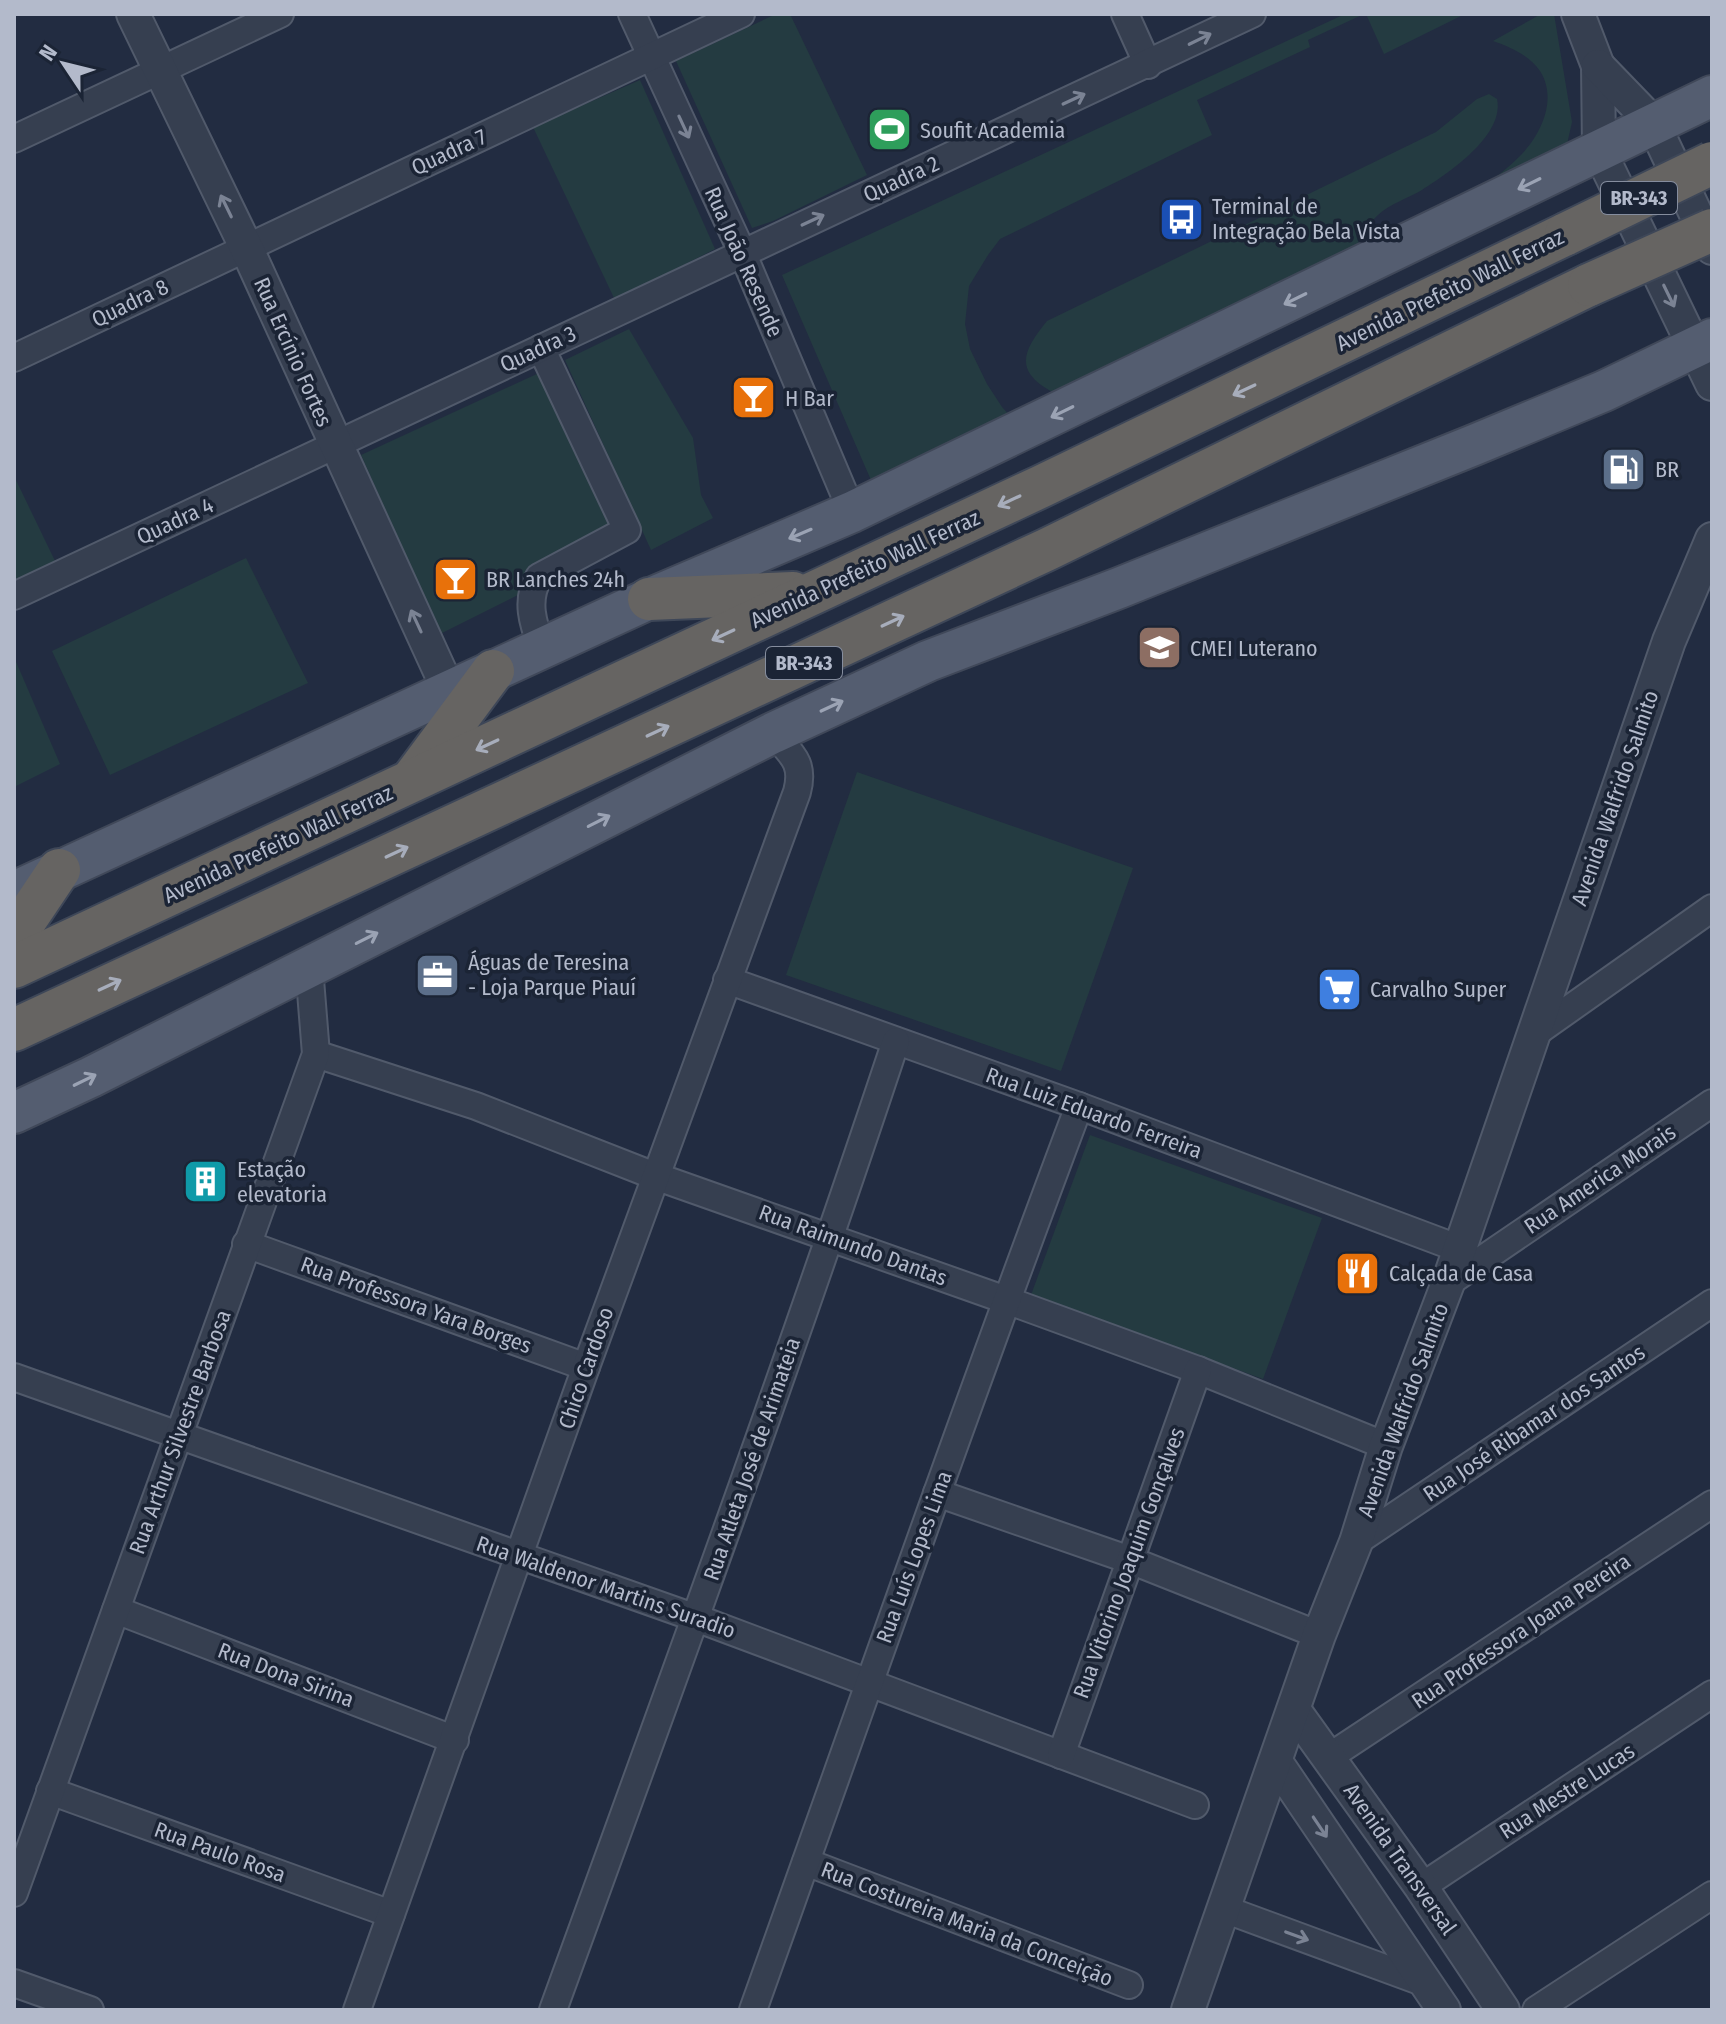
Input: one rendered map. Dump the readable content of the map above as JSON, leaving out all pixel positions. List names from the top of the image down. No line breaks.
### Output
{"streets":{"highway":["BR-343","Avenida Prefeito Wall Ferraz"],"street":["Quadra 7","Quadra 2","Rua João Resende","Quadra 8","Quadra 3","Rua Ercínio Fortes","Quadra 4","Avenida Walfrido Salmito","Rua Luiz Eduardo Ferreira","Rua America Morais","Rua Raimundo Dantas","Rua Professora Yara Borges","Chico Cardoso","Rua José Ribamar dos Santos","Rua Arthur Silvestre Barbosa","Rua Atleta José de Arimateia","Rua Luís Lopes Lima","Rua Vitorino Joaquim Gonçalves","Rua Waldenor Martins Suradio","Rua Professora Joana Pereira","Rua Dona Sirina","Rua Mestre Lucas","Rua Paulo Rosa","Avenida Transversal","Rua Costureira Maria da Conceição"]},"crossings":[["Quadra 7","Rua João Resende"],["Quadra 7","Quadra 8"],["Quadra 7","Rua Ercínio Fortes"],["Quadra 2","Rua João Resende"],["Quadra 2","Quadra 3"],["Rua João Resende","Quadra 3"],["Quadra 8","Rua Ercínio Fortes"],["Quadra 3","Rua Ercínio Fortes"],["Quadra 3","Quadra 4"],["Rua Ercínio Fortes","Quadra 4"],["Avenida Walfrido Salmito","Rua Luiz Eduardo Ferreira"],["Avenida Walfrido Salmito","Rua America Morais"],["Avenida Walfrido Salmito","Rua Raimundo Dantas"],["Avenida Walfrido Salmito","Rua José Ribamar dos Santos"],["Avenida Walfrido Salmito","Avenida Transversal"],["Rua Luiz Eduardo Ferreira","Chico Cardoso"],["Rua Luiz Eduardo Ferreira","Rua Atleta José de Arimateia"],["Rua Luiz Eduardo Ferreira","Rua Luís Lopes Lima"],["Rua Raimundo Dantas","Chico Cardoso"],["Rua Raimundo Dantas","Rua Arthur Silvestre Barbosa"],["Rua Raimundo Dantas","Rua Atleta José de Arimateia"],["Rua Raimundo Dantas","Rua Luís Lopes Lima"],["Rua Raimundo Dantas","Rua Vitorino Joaquim Gonçalves"],["Rua Professora Yara Borges","Chico Cardoso"],["Rua Professora Yara Borges","Rua Arthur Silvestre Barbosa"],["Chico Cardoso","Rua Waldenor Martins Suradio"],["Chico Cardoso","Rua Dona Sirina"],["Chico Cardoso","Rua Paulo Rosa"],["Rua Arthur Silvestre Barbosa","Rua Waldenor Martins Suradio"],["Rua Arthur Silvestre Barbosa","Rua Dona Sirina"],["Rua Arthur Silvestre Barbosa","Rua Paulo Rosa"],["Rua Atleta José de Arimateia","Rua Waldenor Martins Suradio"],["Rua Luís Lopes Lima","Rua Waldenor Martins Suradio"],["Rua Luís Lopes Lima","Rua Costureira Maria da Conceição"],["Rua Vitorino Joaquim Gonçalves","Rua Waldenor Martins Suradio"],["Rua Professora Joana Pereira","Avenida Transversal"],["Rua Mestre Lucas","Avenida Transversal"]],"one_way":["Quadra 2","Rua João Resende","Rua Ercínio Fortes"],"places":{"sports":["Soufit Academia"],"bus stop":["Terminal de Integração Bela Vista"],"bar":["H Bar","BR Lanches 24h"],"fuel station":["BR"],"school or university":["CMEI Luterano"],"office":["Águas de Teresina - Loja Parque Piauí"],"supermarket":["Carvalho Super"],"building":["Estação elevatoria"],"restaurant":["Calçada de Casa"]},"north":"top left"}
